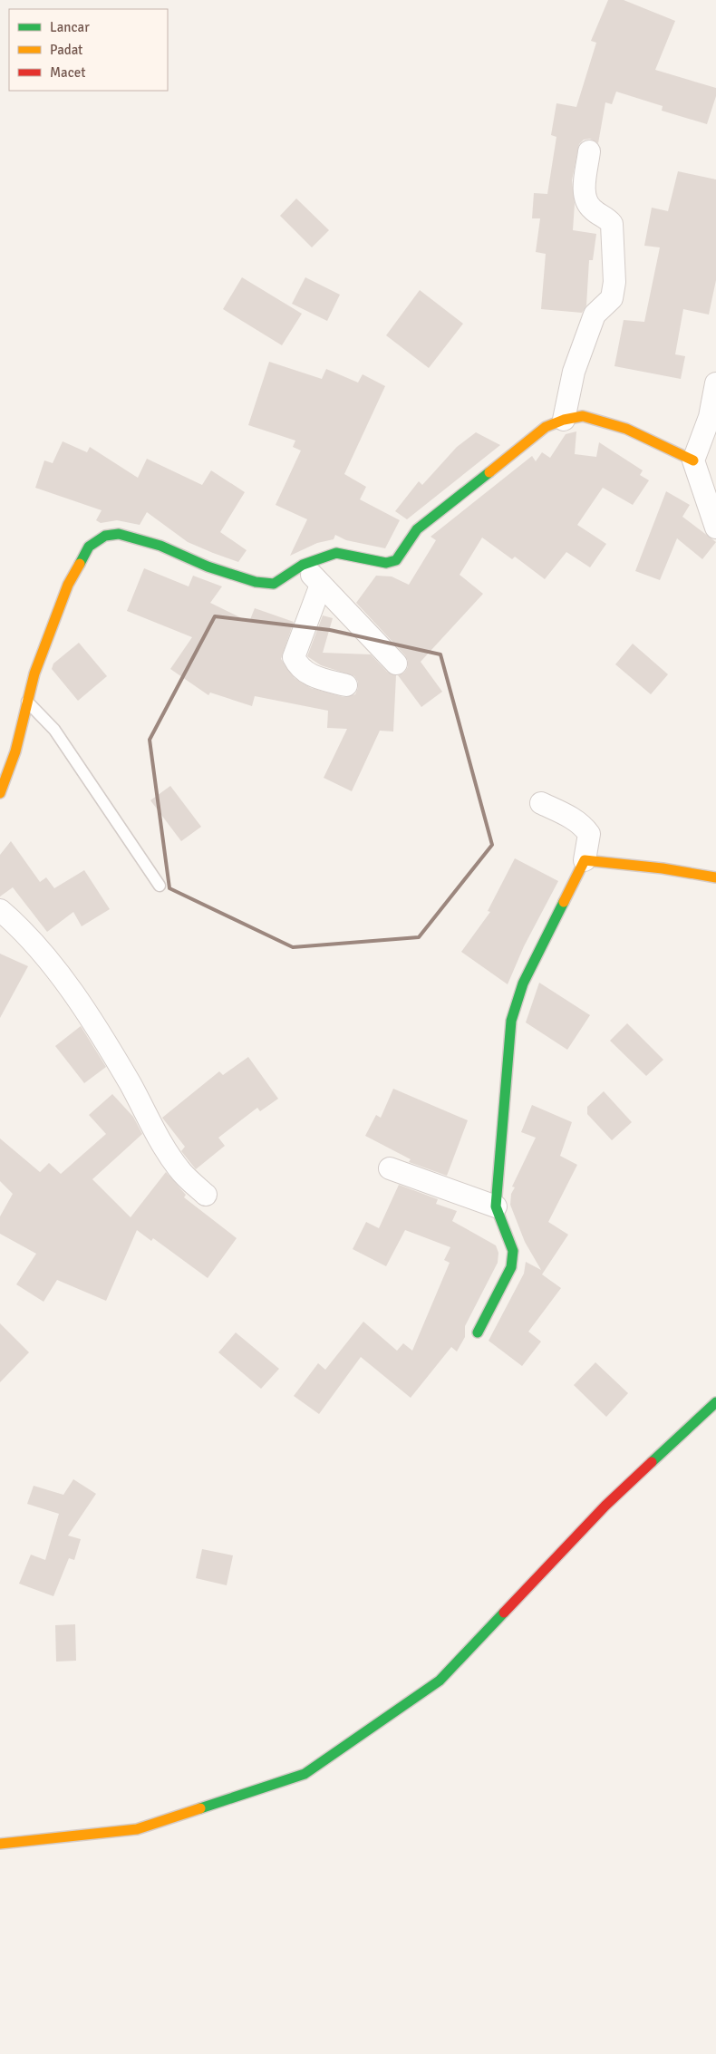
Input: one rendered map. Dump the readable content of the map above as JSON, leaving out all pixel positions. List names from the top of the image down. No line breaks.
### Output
{"legend":["Lancar","Padat","Macet"]}
